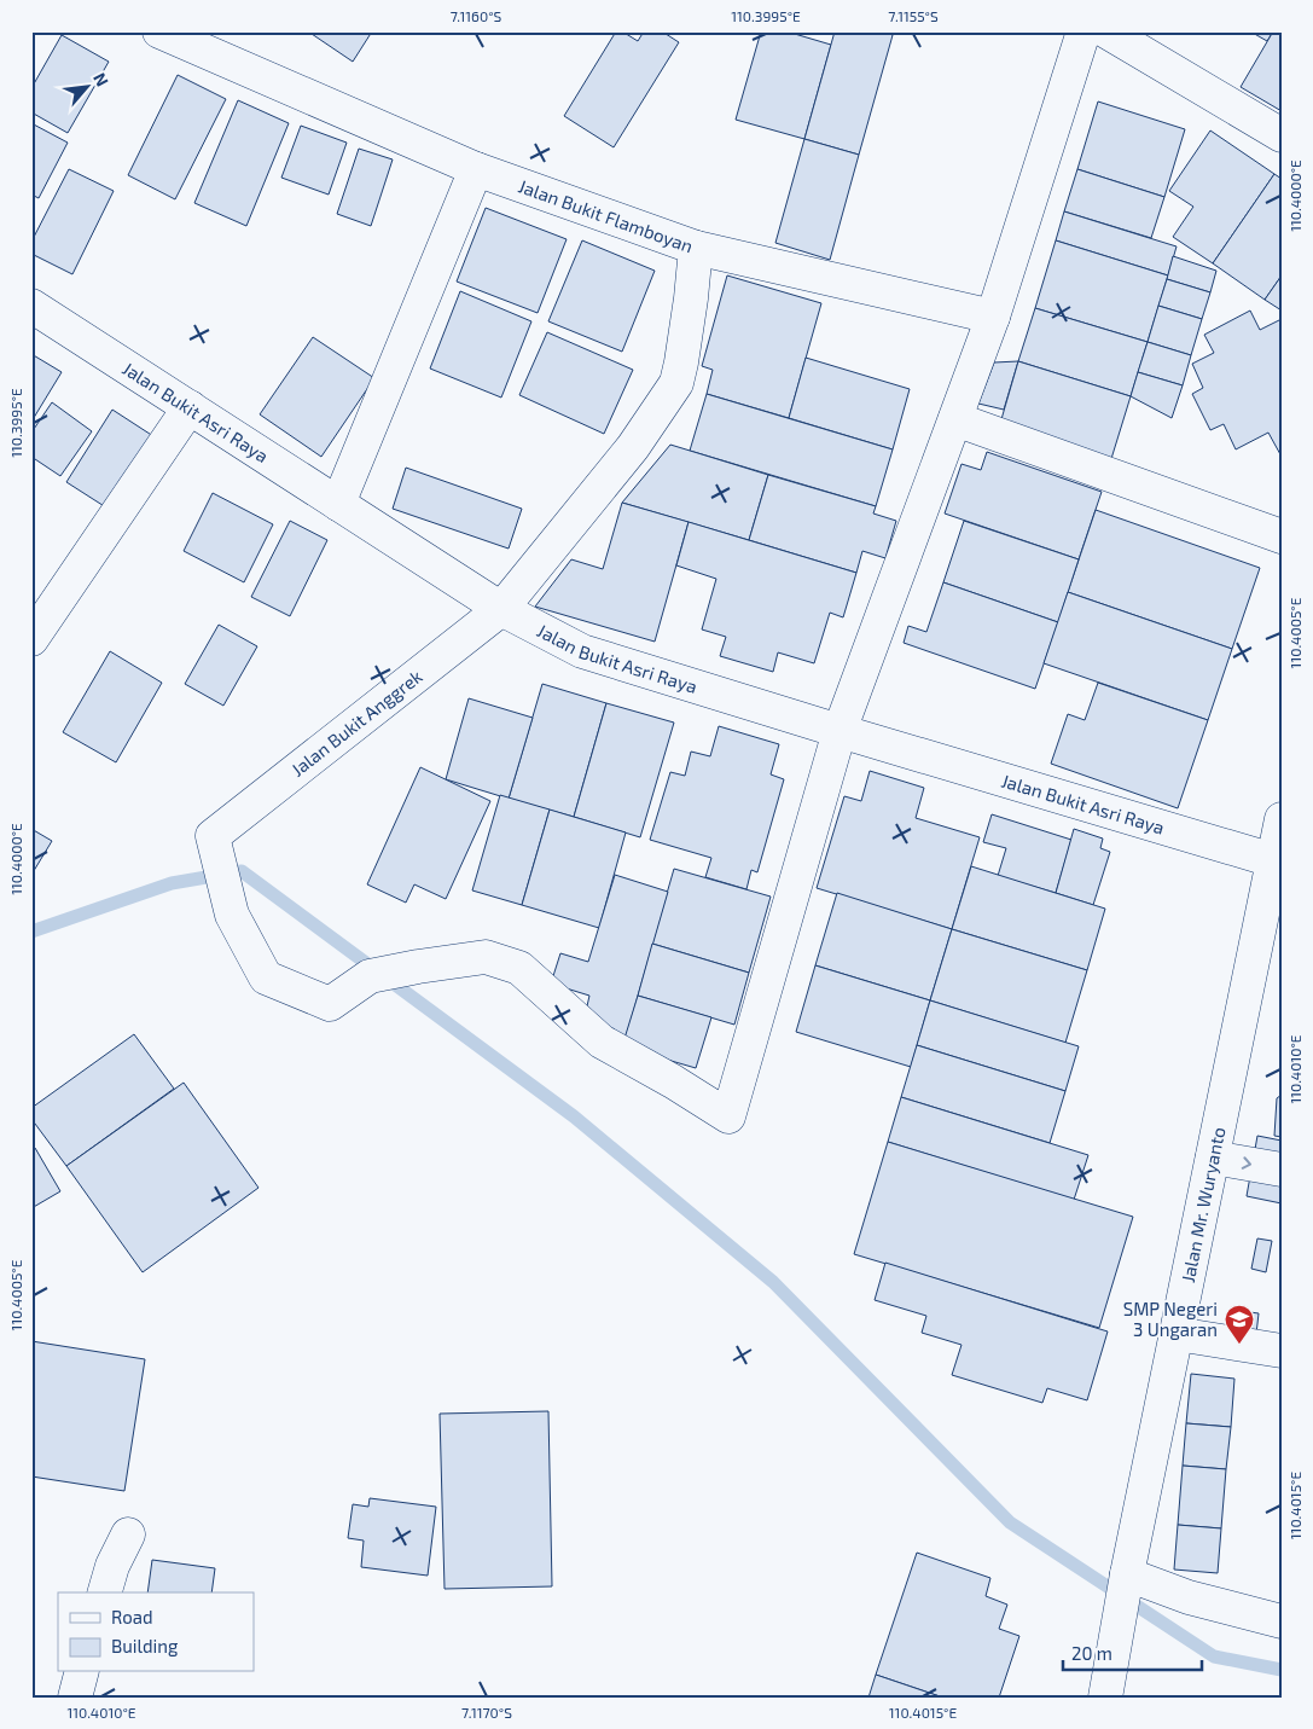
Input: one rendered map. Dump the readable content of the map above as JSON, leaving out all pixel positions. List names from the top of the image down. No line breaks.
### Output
{"streets":{"street":["Jalan Bukit Flamboyan","Jalan Bukit Asri Raya","Jalan Bukit Anggrek","Jalan Mr. Wuryanto"]},"crossings":[["Jalan Bukit Flamboyan","Jalan Bukit Asri Raya"],["Jalan Bukit Flamboyan","Jalan Bukit Anggrek"],["Jalan Bukit Asri Raya","Jalan Bukit Anggrek"],["Jalan Bukit Asri Raya","Jalan Mr. Wuryanto"]],"places":{"school or university":["SMP Negeri 3 Ungaran"]},"legend":["Road","Building"],"scale_bar":"20 m","north":"top right","coordinates":["7.1160°S","110.3995°E","7.1155°S","110.4000°E","110.4005°E","110.4010°E","110.4015°E","7.1170°S"]}
